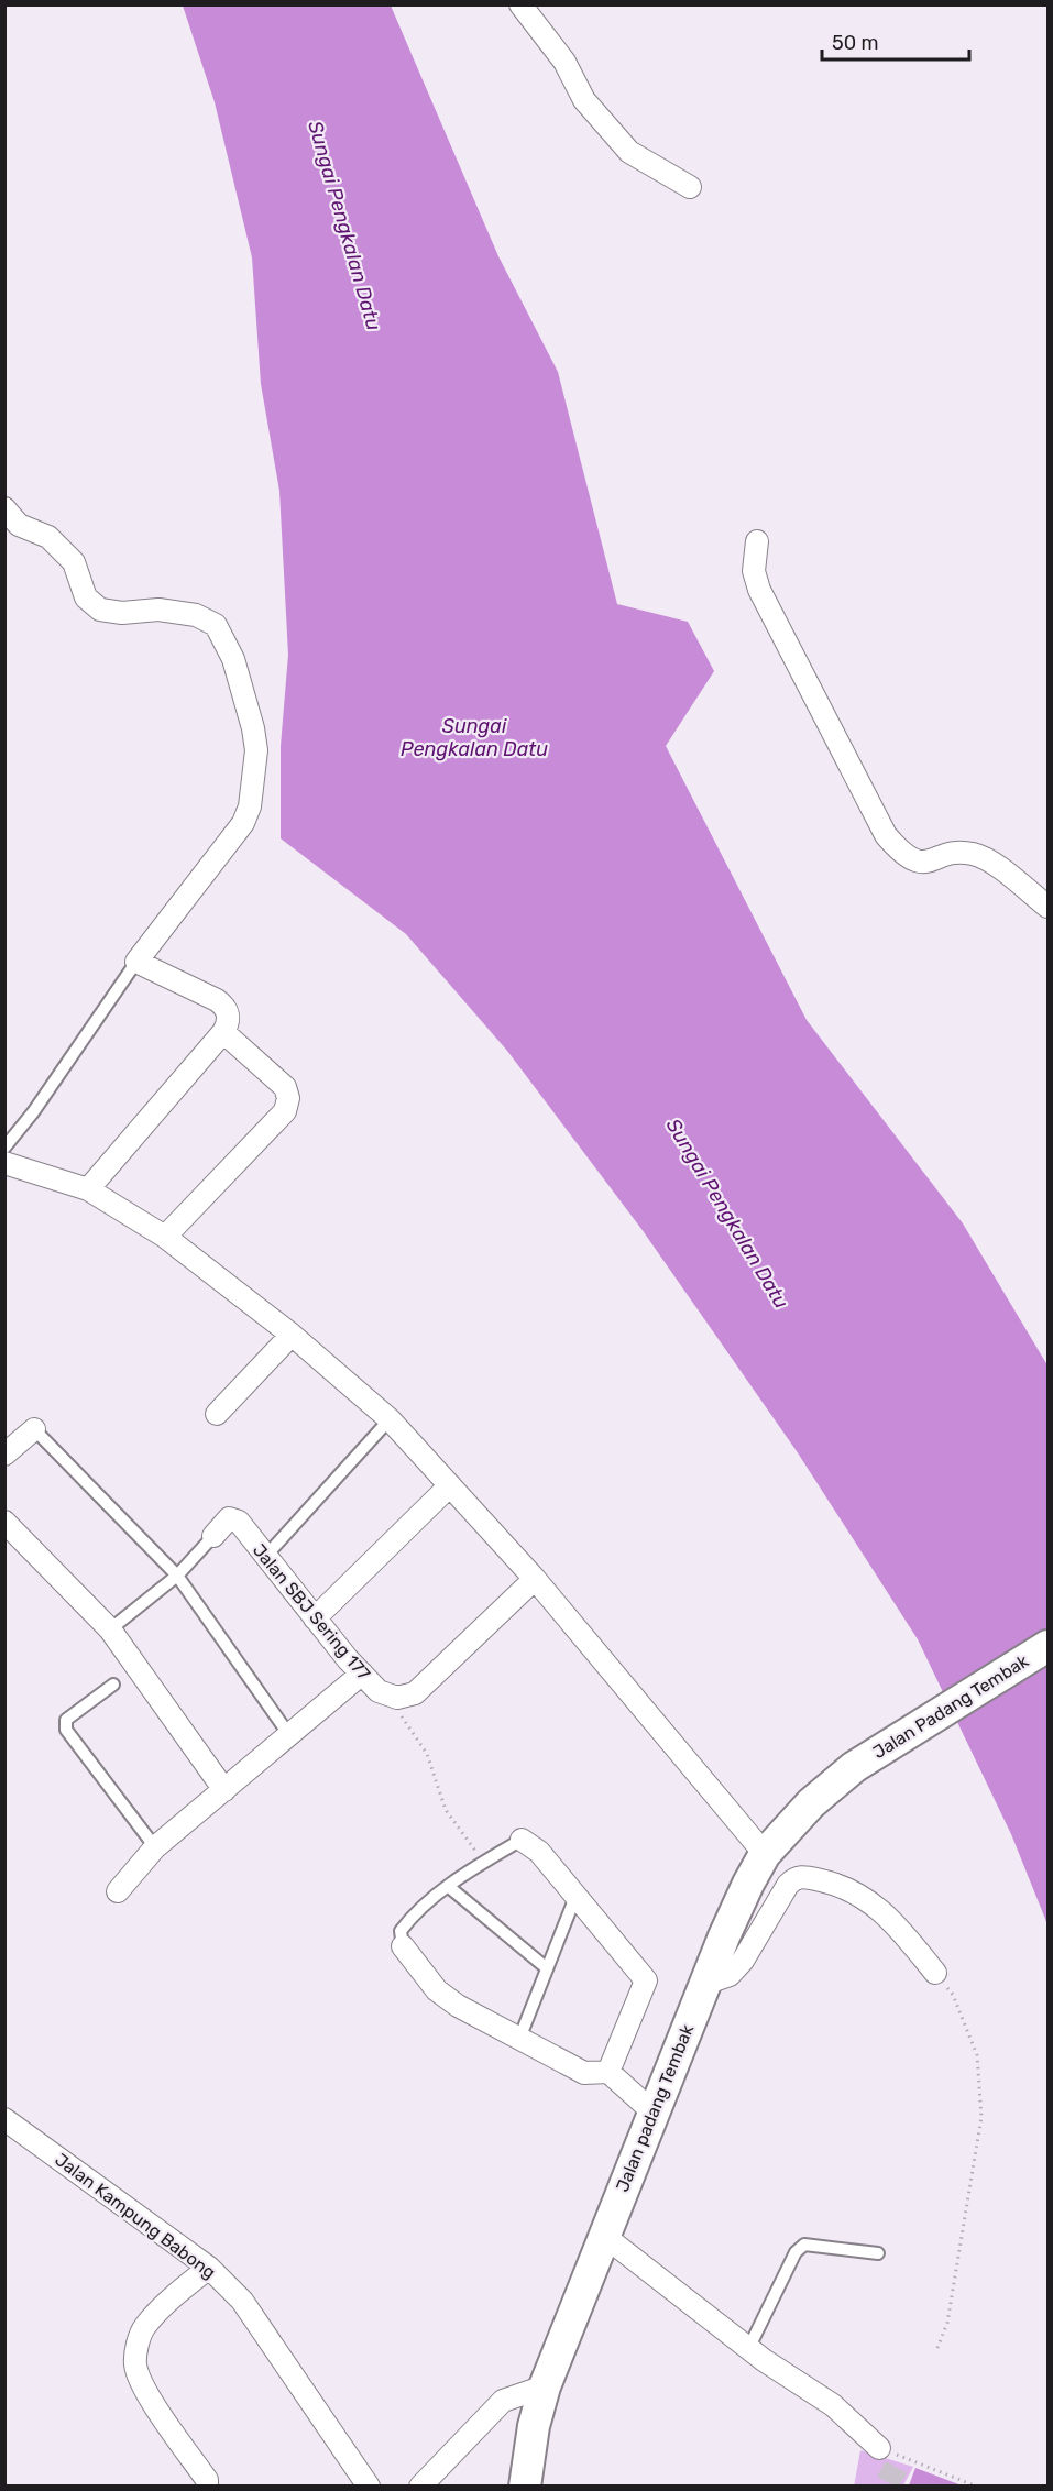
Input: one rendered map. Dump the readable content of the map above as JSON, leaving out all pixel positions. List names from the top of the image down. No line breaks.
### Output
{"streets":{"main road":["Jalan Padang Tembak","Jalan padang Tembak"],"street":["Jalan SBJ Sering 177","Jalan Kampung Babong"]},"crossings":[["Jalan Padang Tembak","Jalan padang Tembak"]],"water":["Sungai Pengkalan Datu"],"scale_bar":"50 m"}
